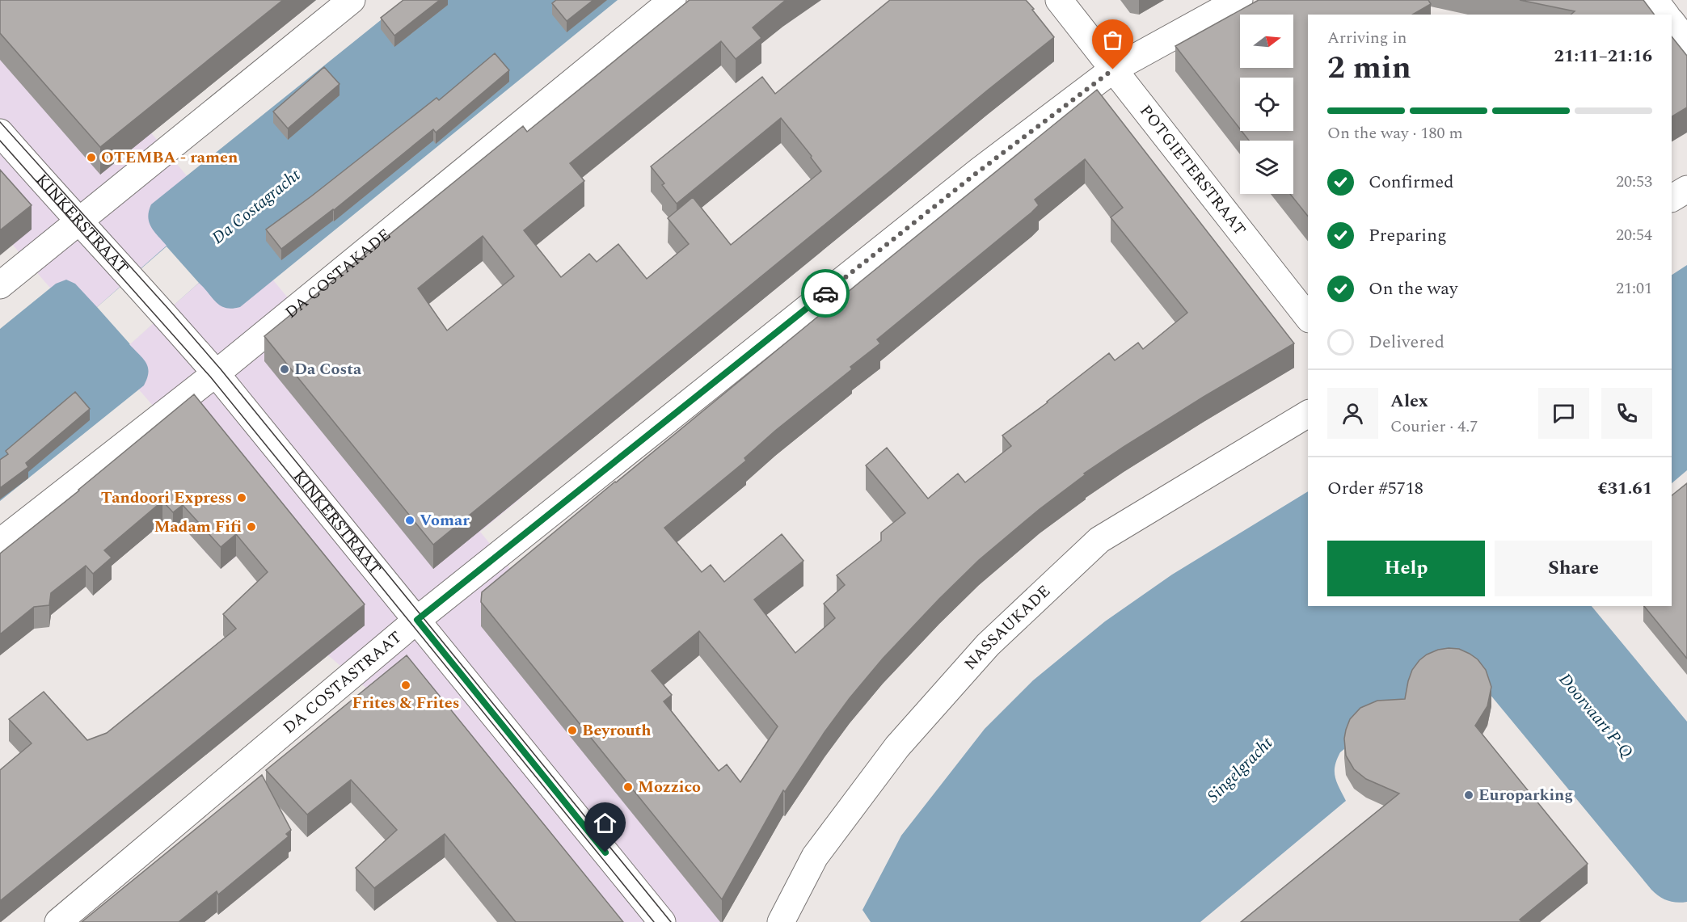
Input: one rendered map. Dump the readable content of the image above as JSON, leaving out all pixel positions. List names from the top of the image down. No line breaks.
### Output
{"streets":{"street":["POTGIETERSTRAAT","KINKERSTRAAT","DA COSTAKADE","NASSAUKADE","DA COSTASTRAAT"]},"crossings":[["POTGIETERSTRAAT","DA COSTASTRAAT"],["KINKERSTRAAT","DA COSTAKADE"],["KINKERSTRAAT","DA COSTASTRAAT"]],"water":["Da Costagracht","Doorvaart P-Q","Singelgracht"],"places":["OTEMBA - ramen","Da Costa","Tandoori Express","Vomar","Madam Fifi","Frites & Frites","Beyrouth","Mozzico","Europarking"],"north":"right","page":{"heading":["2 min","Arriving in","21:11–21:16"],"panel":["Alex","Courier · 4.7","Order #5718","€31.61"],"bar":"On the way · 180 m","list":[["Confirmed","20:53"],["Preparing","20:54"],["On the way","21:01"],"Delivered"],"buttons":["Help","Share"]}}
